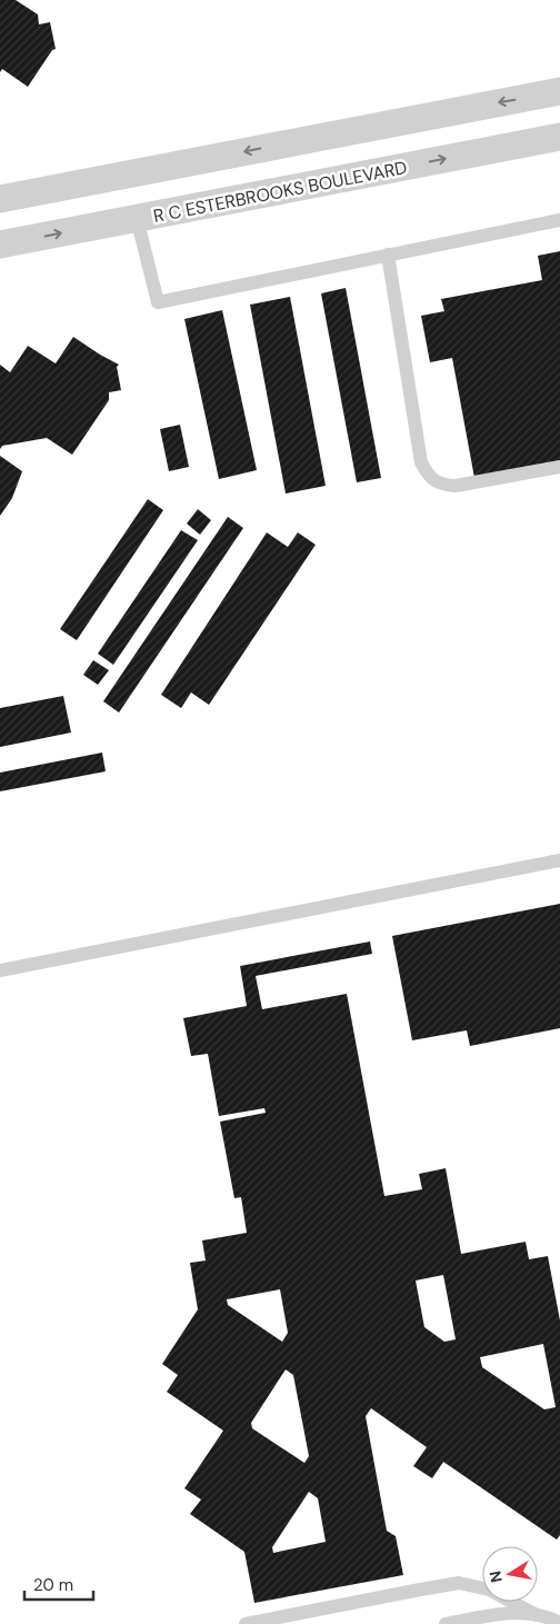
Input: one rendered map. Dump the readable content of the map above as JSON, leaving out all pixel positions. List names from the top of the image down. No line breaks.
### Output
{"streets":{"street":["R C ESTERBROOKS BOULEVARD"]},"scale_bar":"20 m","north":"left"}
